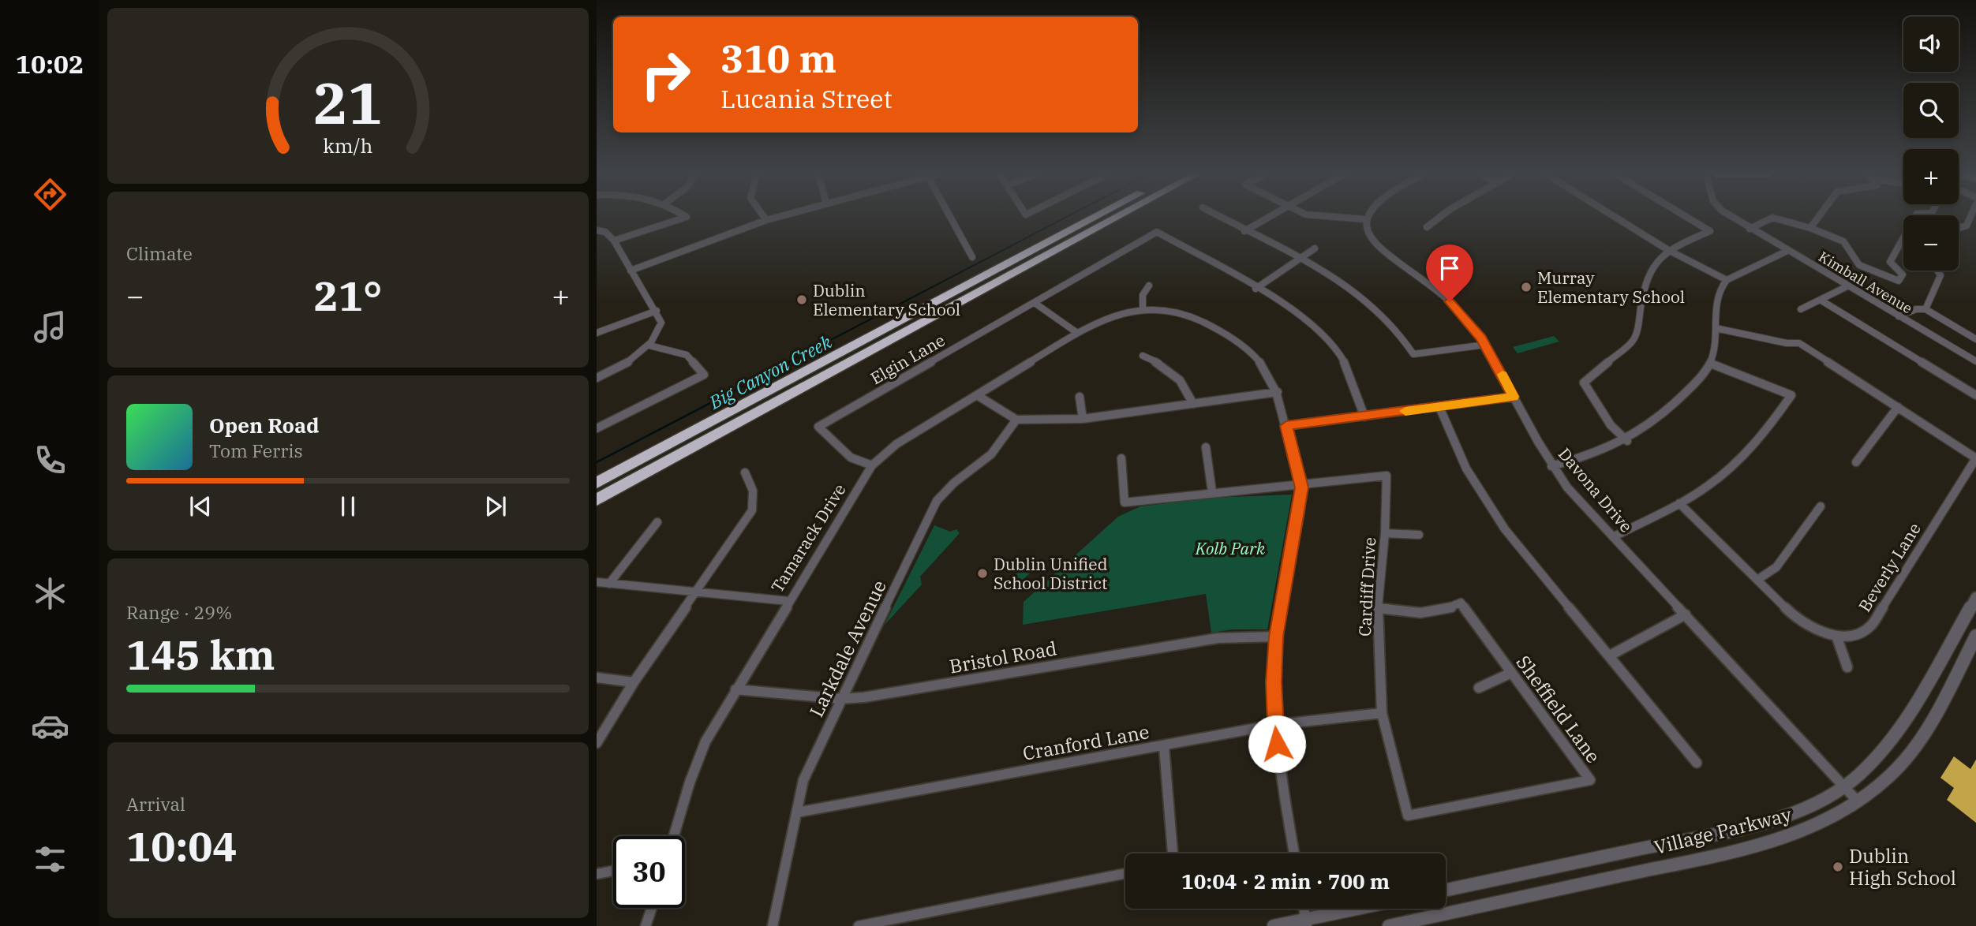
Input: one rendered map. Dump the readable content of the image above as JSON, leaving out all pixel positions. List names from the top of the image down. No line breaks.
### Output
{"streets":{"street":["Kimball Avenue","Elgin Lane","Davona Drive","Tamarack Drive","Beverly Lane","Cardiff Drive","Larkdale Avenue","Bristol Road","Sheffield Lane","Cranford Lane","Village Parkway"]},"crossings":[["Elgin Lane","Tamarack Drive"],["Davona Drive","Village Parkway"],["Tamarack Drive","Cardiff Drive"],["Tamarack Drive","Bristol Road"],["Cardiff Drive","Sheffield Lane"],["Cardiff Drive","Cranford Lane"],["Larkdale Avenue","Bristol Road"],["Larkdale Avenue","Cranford Lane"]],"water":["Big Canyon Creek"],"parks":["Kolb Park"],"places":["Murray Elementary School","Dublin Elementary School","Dublin Unified School District","Dublin High School"],"page":{"tabs":"10:02","map_buttons":["+","−"],"turn":["310 m","Lucania Street"],"tile":["Climate",["Range · 29%","145 km"],["Arrival","10:04"]],"heat":["−","21°","+"],"song":["Open Road","Tom Ferris"],"limit":"30","trip":"10:04 · 2 min · 700 m","gauge":["21","km/h"]}}
